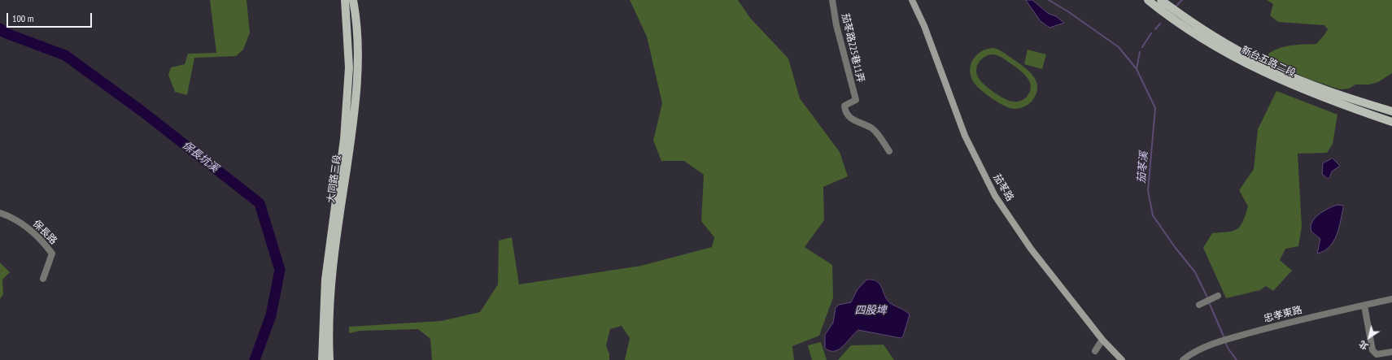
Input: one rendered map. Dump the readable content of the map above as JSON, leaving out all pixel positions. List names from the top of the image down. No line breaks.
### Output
{"streets":{"main road":["新台五路二段","大同路三段"],"street":["茄苳路225巷11弄","茄苳路","保長路","忠孝東路"]},"water":["保長坑溪","茄苳溪","四股埤"],"scale_bar":"100 m","north":"bottom left"}
